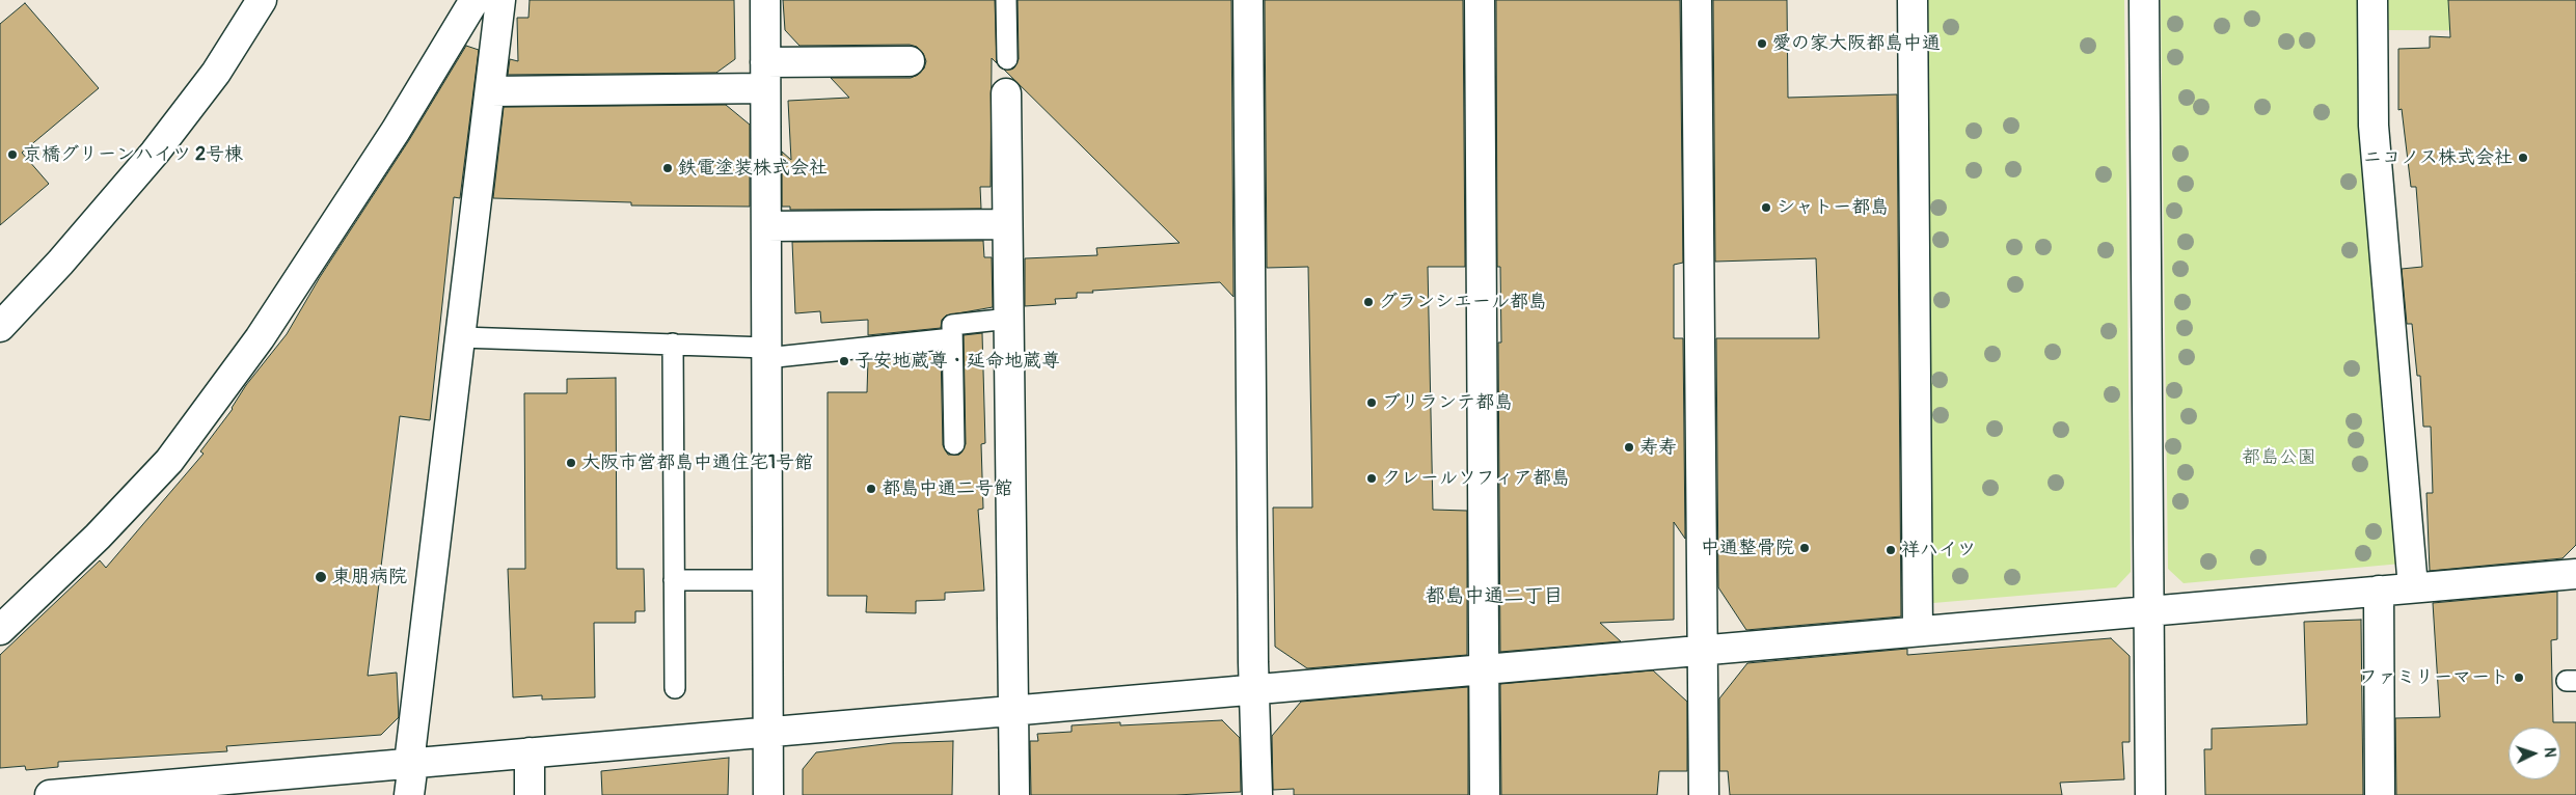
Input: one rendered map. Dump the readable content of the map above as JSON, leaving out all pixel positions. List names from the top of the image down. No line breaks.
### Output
{"districts":["都島中通二丁目"],"parks":["都島公園"],"places":["愛の家大阪都島中通","京橋グリーンハイツ 2号棟","ニコノス株式会社","鉄電塗装株式会社","シャトー都島","グランシエール都島","子安地蔵尊・延命地蔵尊","ブリランテ都島","寿寿","大阪市営都島中通住宅1号館","クレールソフィア都島","都島中通二号館","中通整骨院","祥ハイツ","東朋病院","ファミリーマート"],"north":"right"}
